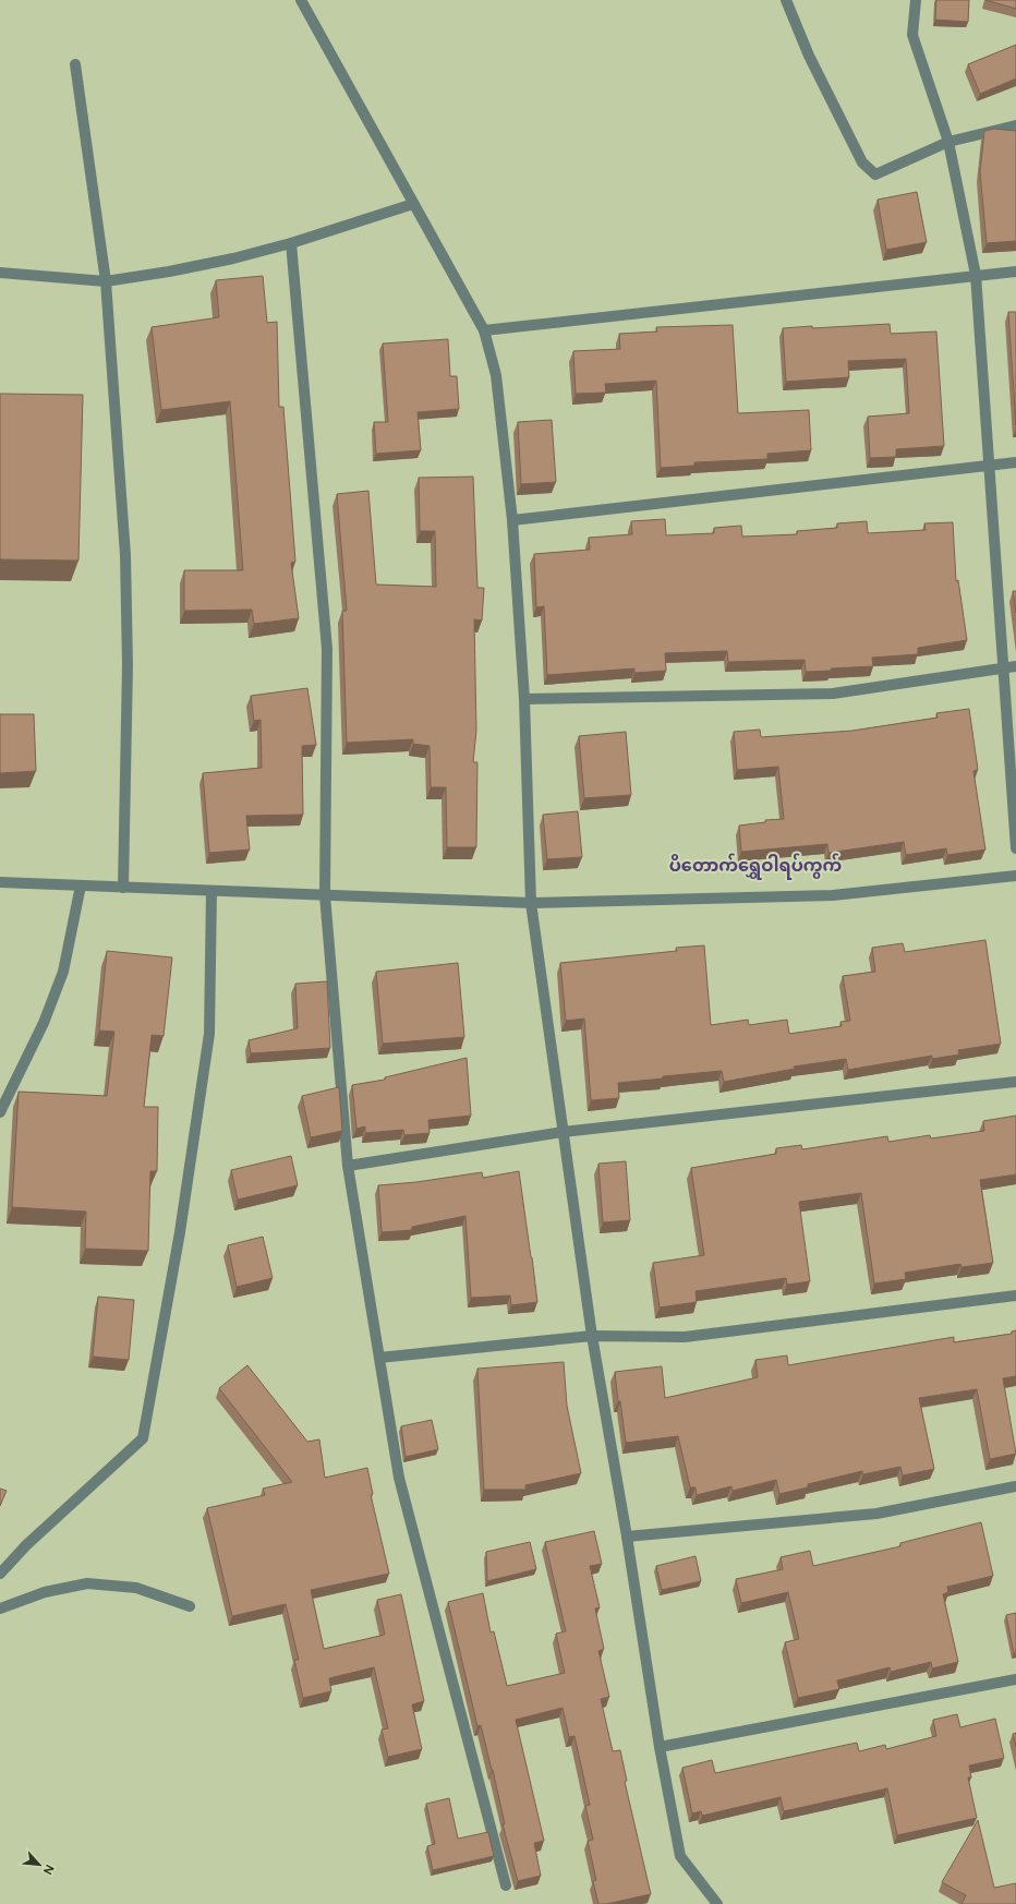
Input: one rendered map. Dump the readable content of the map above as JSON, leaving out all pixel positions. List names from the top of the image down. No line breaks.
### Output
{"districts":["ပိတောက်ရွှေဝါရပ်ကွက်"],"north":"bottom right"}
